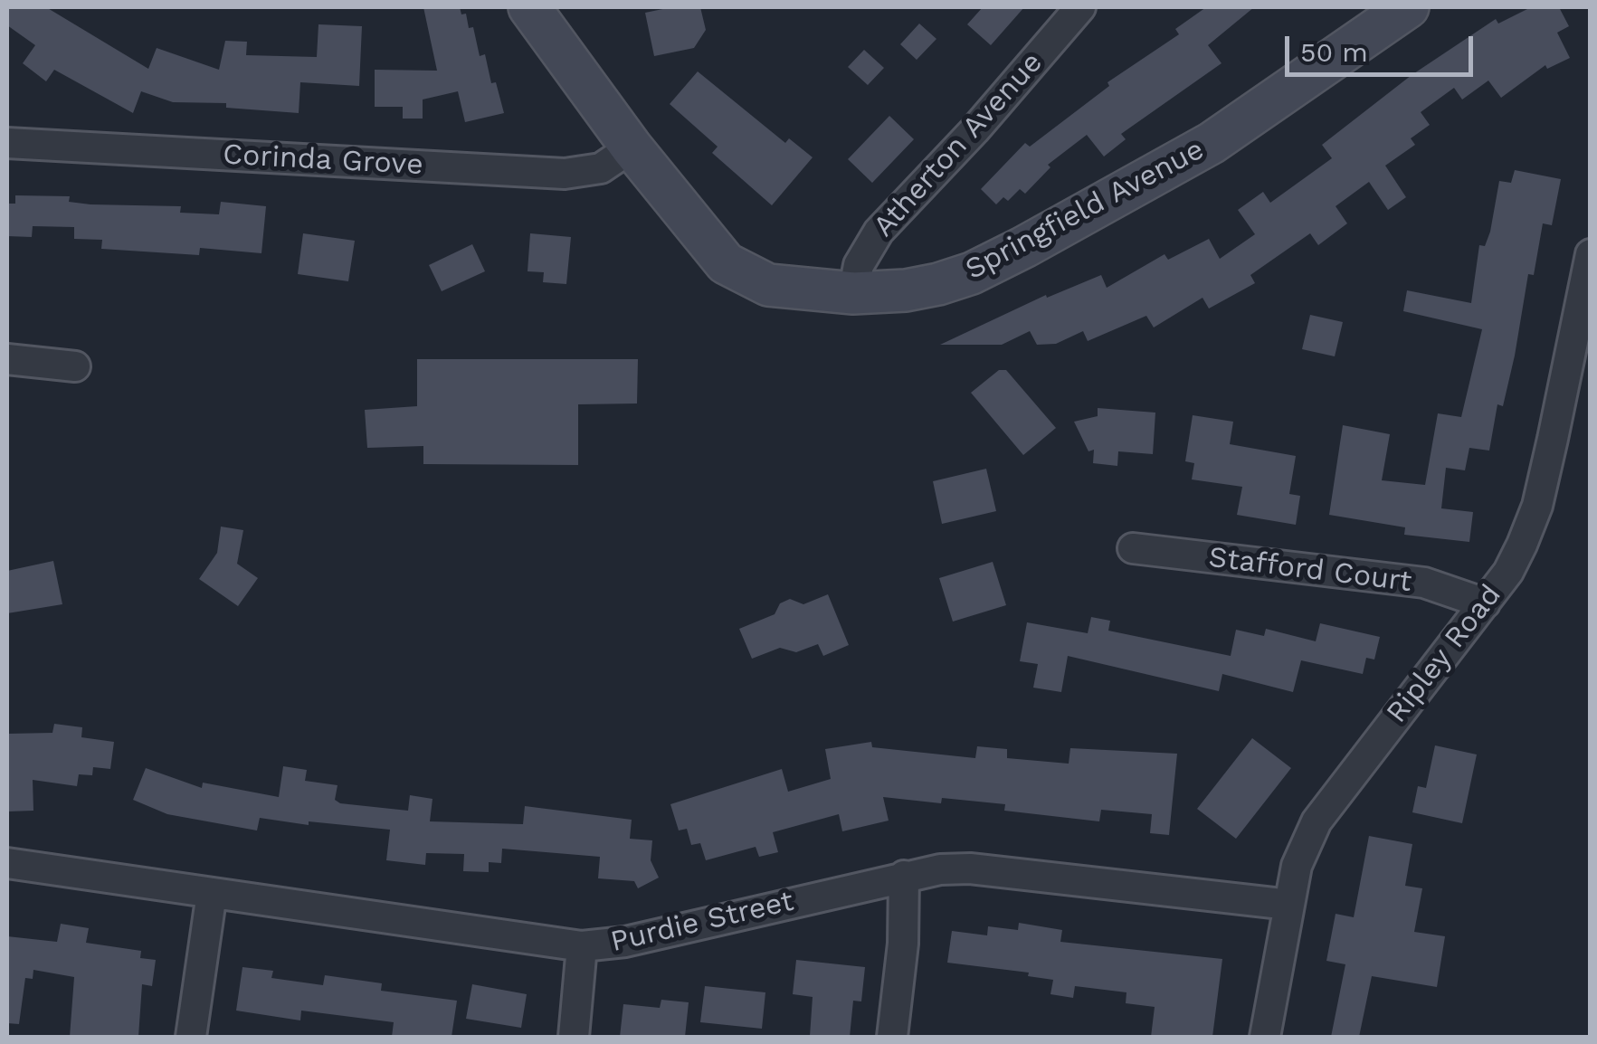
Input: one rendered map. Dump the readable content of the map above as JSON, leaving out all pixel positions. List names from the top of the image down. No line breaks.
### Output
{"streets":{"street":["Atherton Avenue","Corinda Grove","Springfield Avenue","Stafford Court","Ripley Road","Purdie Street"]},"crossings":[["Atherton Avenue","Springfield Avenue"],["Corinda Grove","Springfield Avenue"],["Stafford Court","Ripley Road"],["Ripley Road","Purdie Street"]],"scale_bar":"50 m"}
